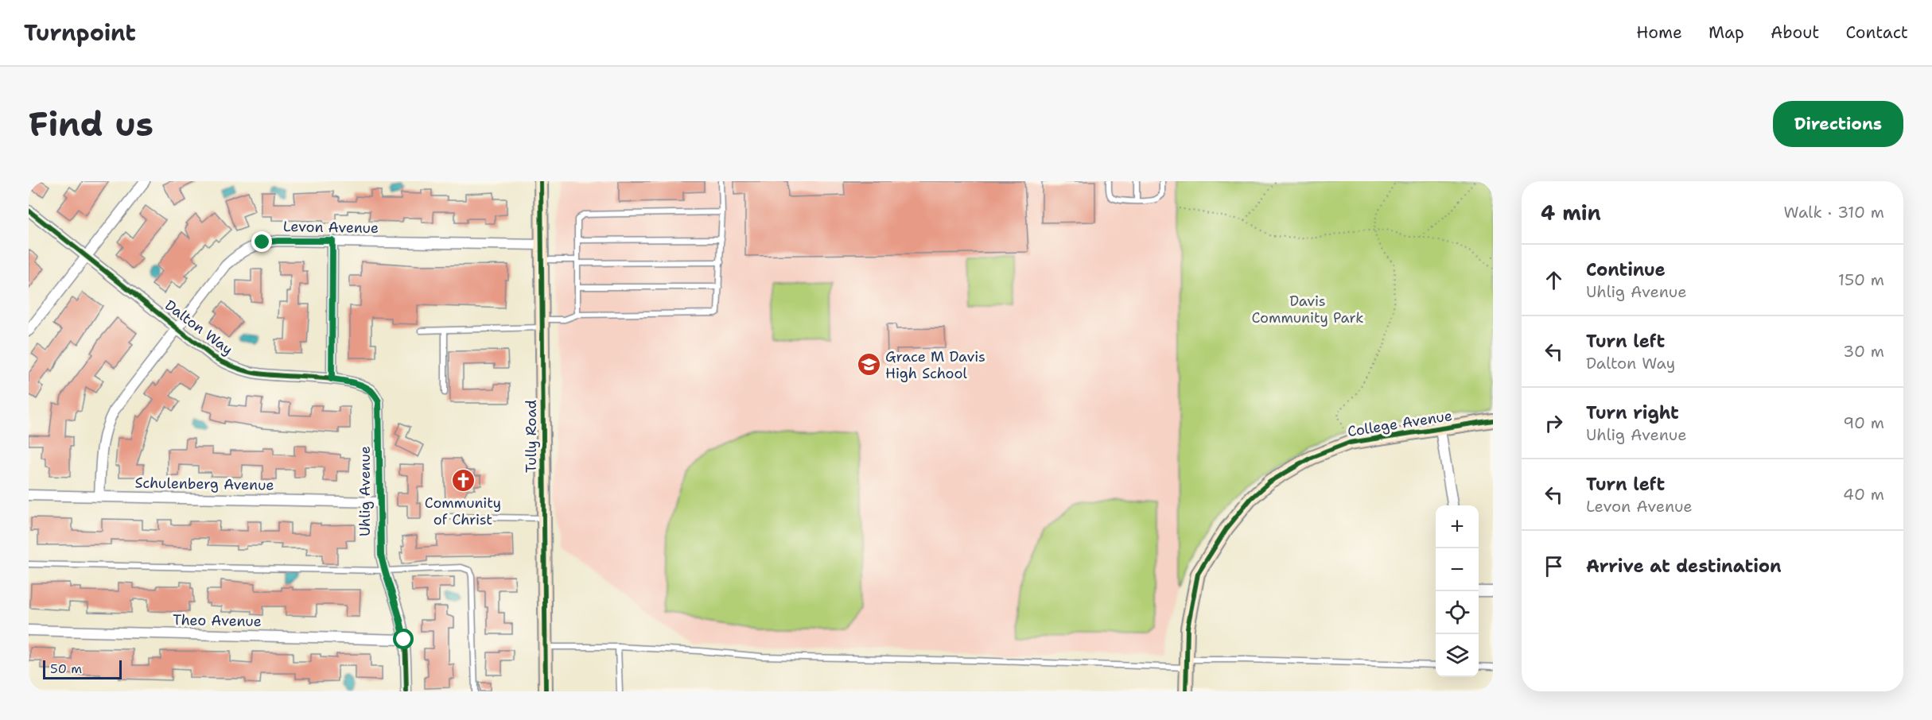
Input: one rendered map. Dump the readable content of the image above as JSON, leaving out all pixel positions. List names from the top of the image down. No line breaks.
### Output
{"streets":{"main road":["College Avenue","Tully Road"],"street":["Levon Avenue","Dalton Way","Schulenberg Avenue","Uhlig Avenue","Theo Avenue"]},"crossings":[["Levon Avenue","Dalton Way"],["Levon Avenue","Tully Road"],["Levon Avenue","Schulenberg Avenue"],["Dalton Way","Uhlig Avenue"],["Schulenberg Avenue","Uhlig Avenue"],["Uhlig Avenue","Theo Avenue"]],"parks":["Davis Community Park"],"places":{"school or university":["Grace M Davis High School"],"church":["Community of Christ"]},"scale_bar":"50 m","page":{"header":"Turnpoint","nav":["Home","Map","About","Contact"],"buttons":"Directions","title":"Find us","heading":["4 min","Walk · 310 m"],"list":[["Continue","Uhlig Avenue","150 m"],["Turn left","Dalton Way","30 m"],["Turn right","Uhlig Avenue","90 m"],["Turn left","Levon Avenue","40 m"],"Arrive at destination"],"map_buttons":["+","−"],"scale":"50 m"}}
